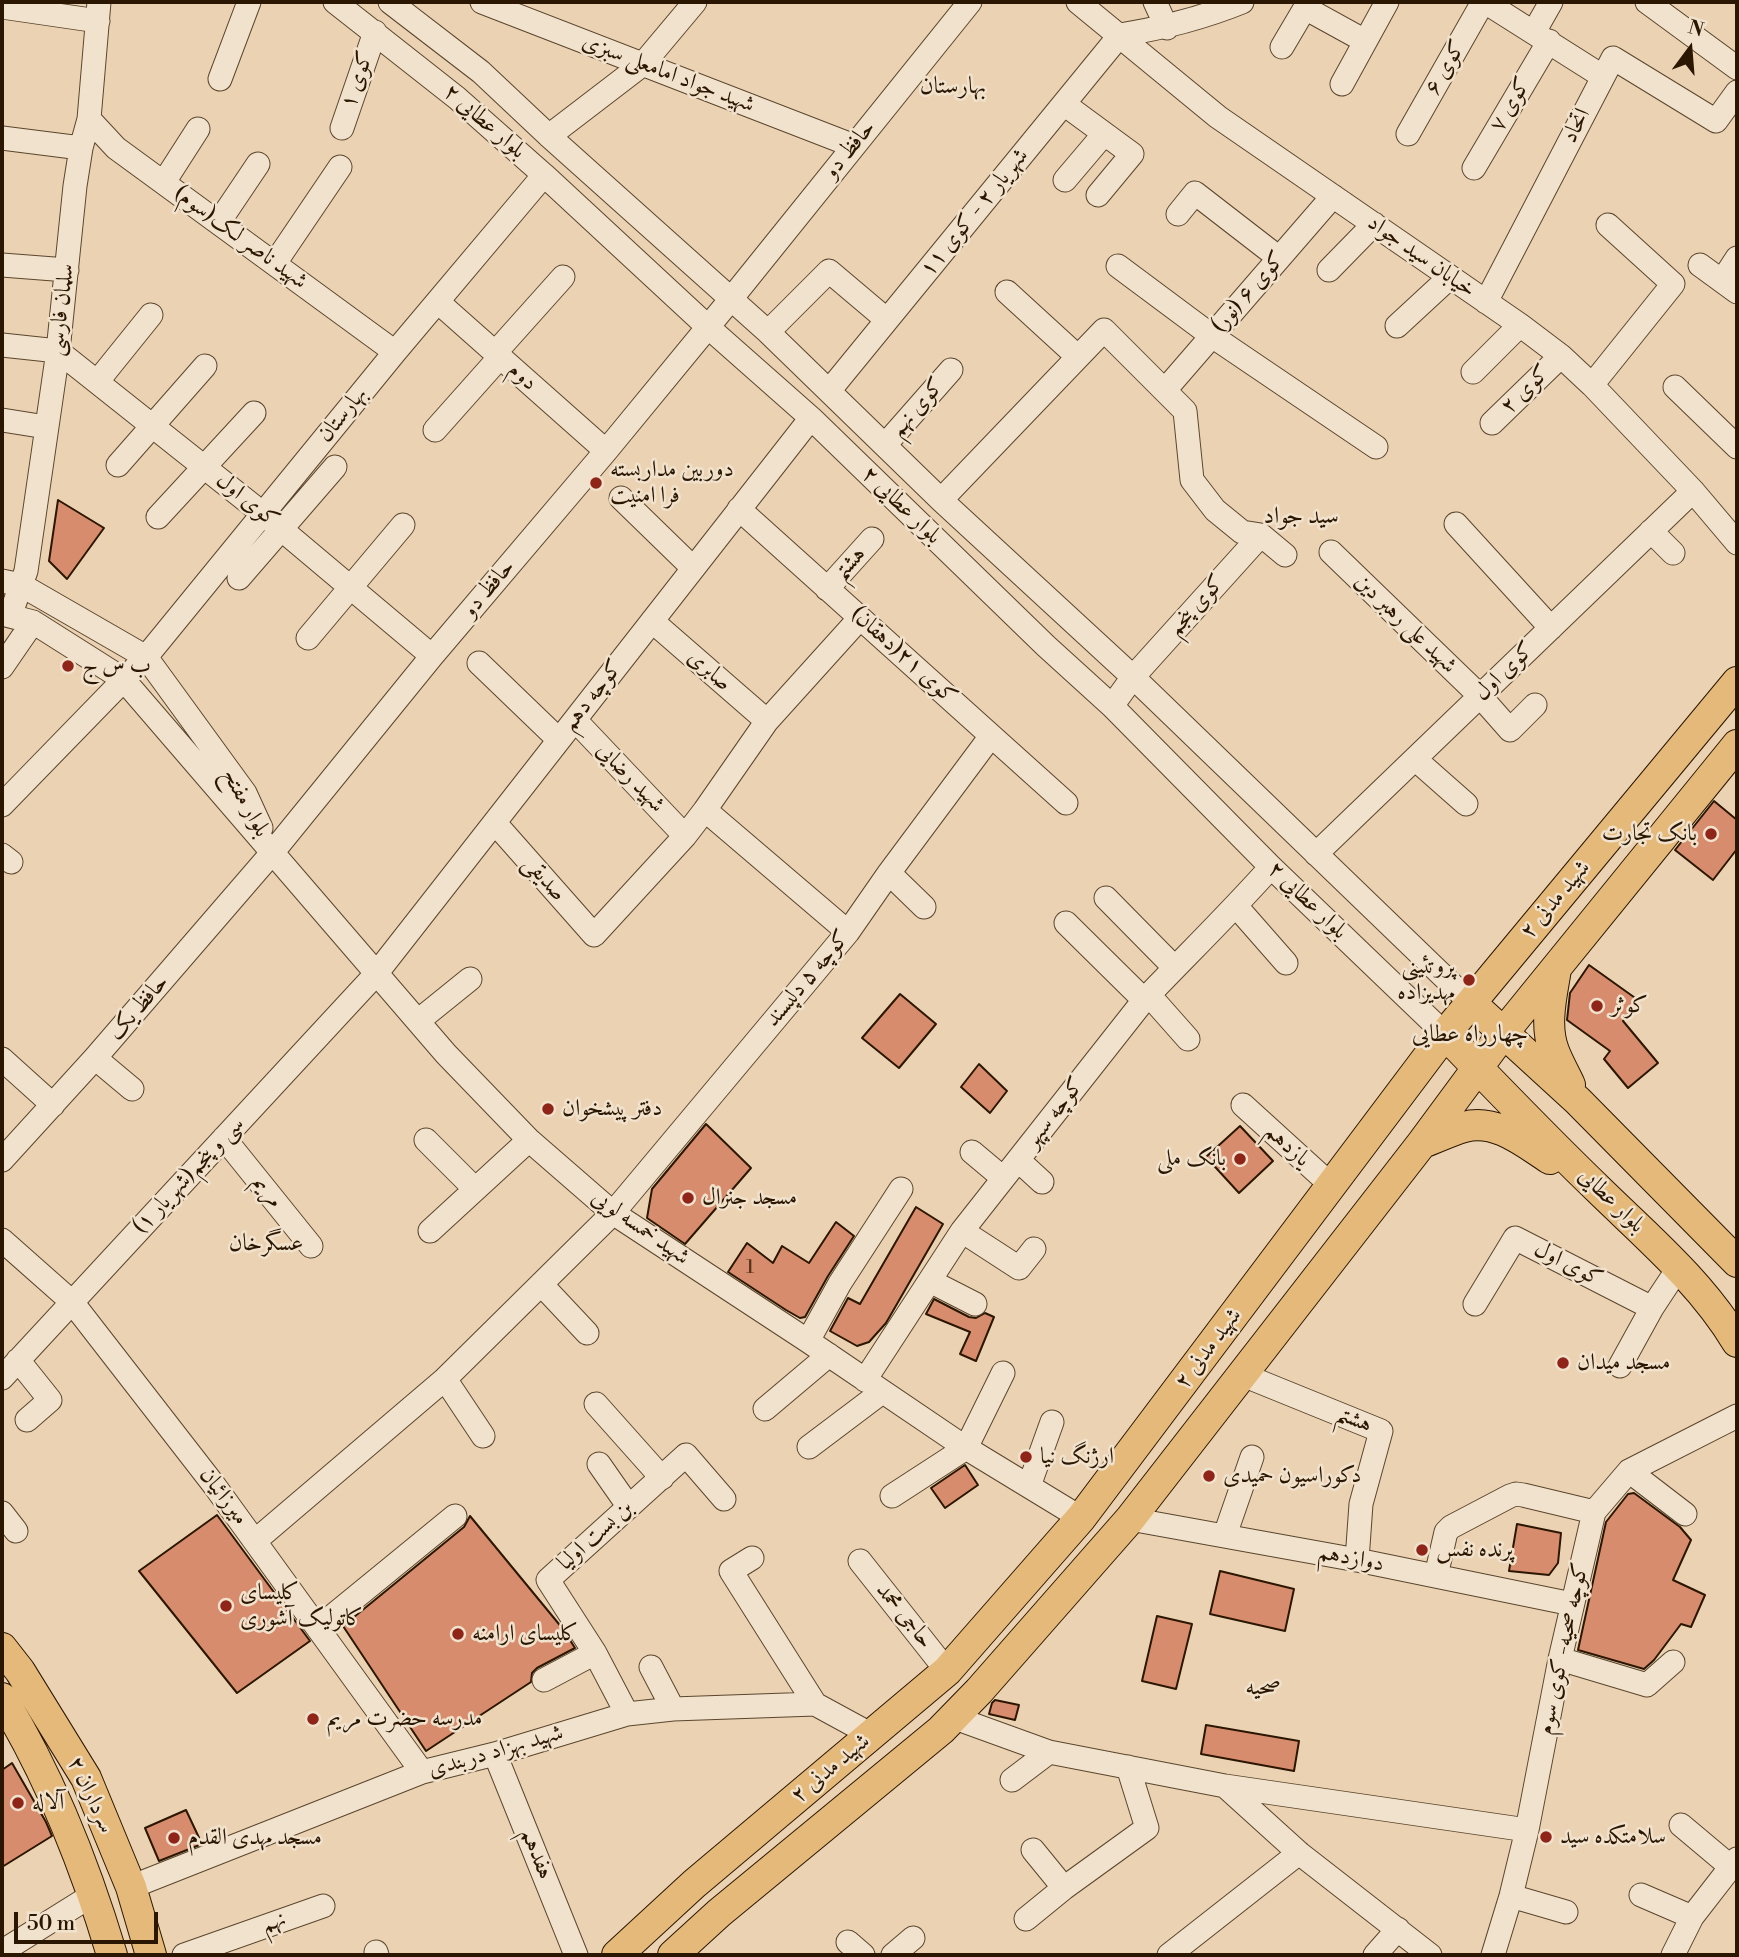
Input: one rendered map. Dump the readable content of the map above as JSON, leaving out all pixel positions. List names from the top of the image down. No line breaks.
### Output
{"streets":{"main road":["شهید مدنی ۲","بلوار عطایی","سرداران ۲"],"street":["کوی ۶","شهید جواد امامعلی سبزی","کوی ۱","کوی ۷","بلوار عطایی ۲","اتحاد","حافظ دو","شهریار ۲ - کوی ۱۱","شهید ناصر لک(سوم)","خیابان سید جواد","کوی ۶ (نور)","سلمان فارسی","دوم","کوی ۲","کوی نهم","بهارستان","کوی اول","هشتم","کوی پنجم","شهید علی رهبر دین","کوی ۲۱(دهقان)","صابری","کوچه دهم","شهید رضایی","بلوار مفتح","صدیقی","کوچه ۵ دلپسند","حافظ یک","کوچه سپهر","یازدهم","سی و پنجم(شهریار ۱)","مریم","شهید خمسه لویی","میرزائیان","بن بست اولیا","دوازدهم","حاجی محمد","کوچه صحیه- کوی سوم","شهید بهزاد دربندی","هفدهم","نهم"]},"crossings":[["شهید جواد امامعلی سبزی","حافظ دو"],["کوی ۱","بلوار عطایی ۲"],["بلوار عطایی ۲","حافظ دو"],["بلوار عطایی ۲","شهریار ۲ - کوی ۱۱"],["بلوار عطایی ۲","کوی نهم"],["بلوار عطایی ۲","بهارستان"],["بلوار عطایی ۲","کوی اول"],["بلوار عطایی ۲","کوی پنجم"],["بلوار عطایی ۲","کوچه دهم"],["بلوار عطایی ۲","شهید مدنی ۲"],["بلوار عطایی ۲","کوچه سپهر"],["بلوار عطایی ۲","بلوار عطایی"],["اتحاد","خیابان سید جواد"],["حافظ دو","دوم"],["حافظ دو","کوی اول"],["حافظ دو","بلوار مفتح"],["حافظ دو","حافظ یک"],["حافظ دو","شهید خمسه لویی"],["شهریار ۲ - کوی ۱۱","خیابان سید جواد"],["شهید ناصر لک(سوم)","سلمان فارسی"],["شهید ناصر لک(سوم)","بهارستان"],["خیابان سید جواد","کوی ۶ (نور)"],["خیابان سید جواد","کوی ۲"],["خیابان سید جواد","کوی اول"],["سلمان فارسی","کوی اول"],["سلمان فارسی","بلوار مفتح"],["دوم","بهارستان"],["بهارستان","کوی اول"],["بهارستان","بلوار مفتح"],["کوی اول","شهید علی رهبر دین"],["هشتم","کوی ۲۱(دهقان)"],["هشتم","شهید مدنی ۲"],["هشتم","دوازدهم"],["کوی ۲۱(دهقان)","کوچه دهم"],["کوی ۲۱(دهقان)","کوچه ۵ دلپسند"],["صابری","کوچه دهم"],["کوچه دهم","شهید رضایی"],["کوچه دهم","صدیقی"],["کوچه دهم","سی و پنجم(شهریار ۱)"],["کوچه دهم","شهید خمسه لویی"],["شهید رضایی","صدیقی"],["بلوار مفتح","حافظ یک"],["بلوار مفتح","شهید خمسه لویی"],["شهید مدنی ۲","یازدهم"],["شهید مدنی ۲","بلوار عطایی"],["شهید مدنی ۲","شهید خمسه لویی"],["شهید مدنی ۲","دوازدهم"],["شهید مدنی ۲","حاجی محمد"],["کوچه ۵ دلپسند","شهید خمسه لویی"],["کوچه ۵ دلپسند","میرزائیان"],["حافظ یک","شهید خمسه لویی"],["کوچه سپهر","شهید خمسه لویی"],["سی و پنجم(شهریار ۱)","مریم"],["سی و پنجم(شهریار ۱)","شهید خمسه لویی"],["سی و پنجم(شهریار ۱)","میرزائیان"],["میرزائیان","شهید بهزاد دربندی"],["بن بست اولیا","شهید بهزاد دربندی"],["دوازدهم","کوچه صحیه- کوی سوم"],["شهید بهزاد دربندی","سرداران ۲"],["شهید بهزاد دربندی","هفدهم"]],"districts":["بهارستان","سید جواد","چهارراه عطایی","عسگرخان","صحیه"],"places":["دوربین مداربسته فرا امنیت","ب س ج","بانک تجارت","پروتئينی مهديزاده","کوثر","دفتر پیشخوان","بانک ملی","مسجد جنرال","مسجد میدان","ارژنگ نیا","دکوراسیون حمیدی","پرنده نفس","کلیسای کاتولیک آشوری","کلیسای ارامنه","مدرسه حضرت مریم","آلاله","سلامتکده سید","مسجد مهدی القدم"],"house_numbers":["1"],"scale_bar":"50 m","north":"top"}
